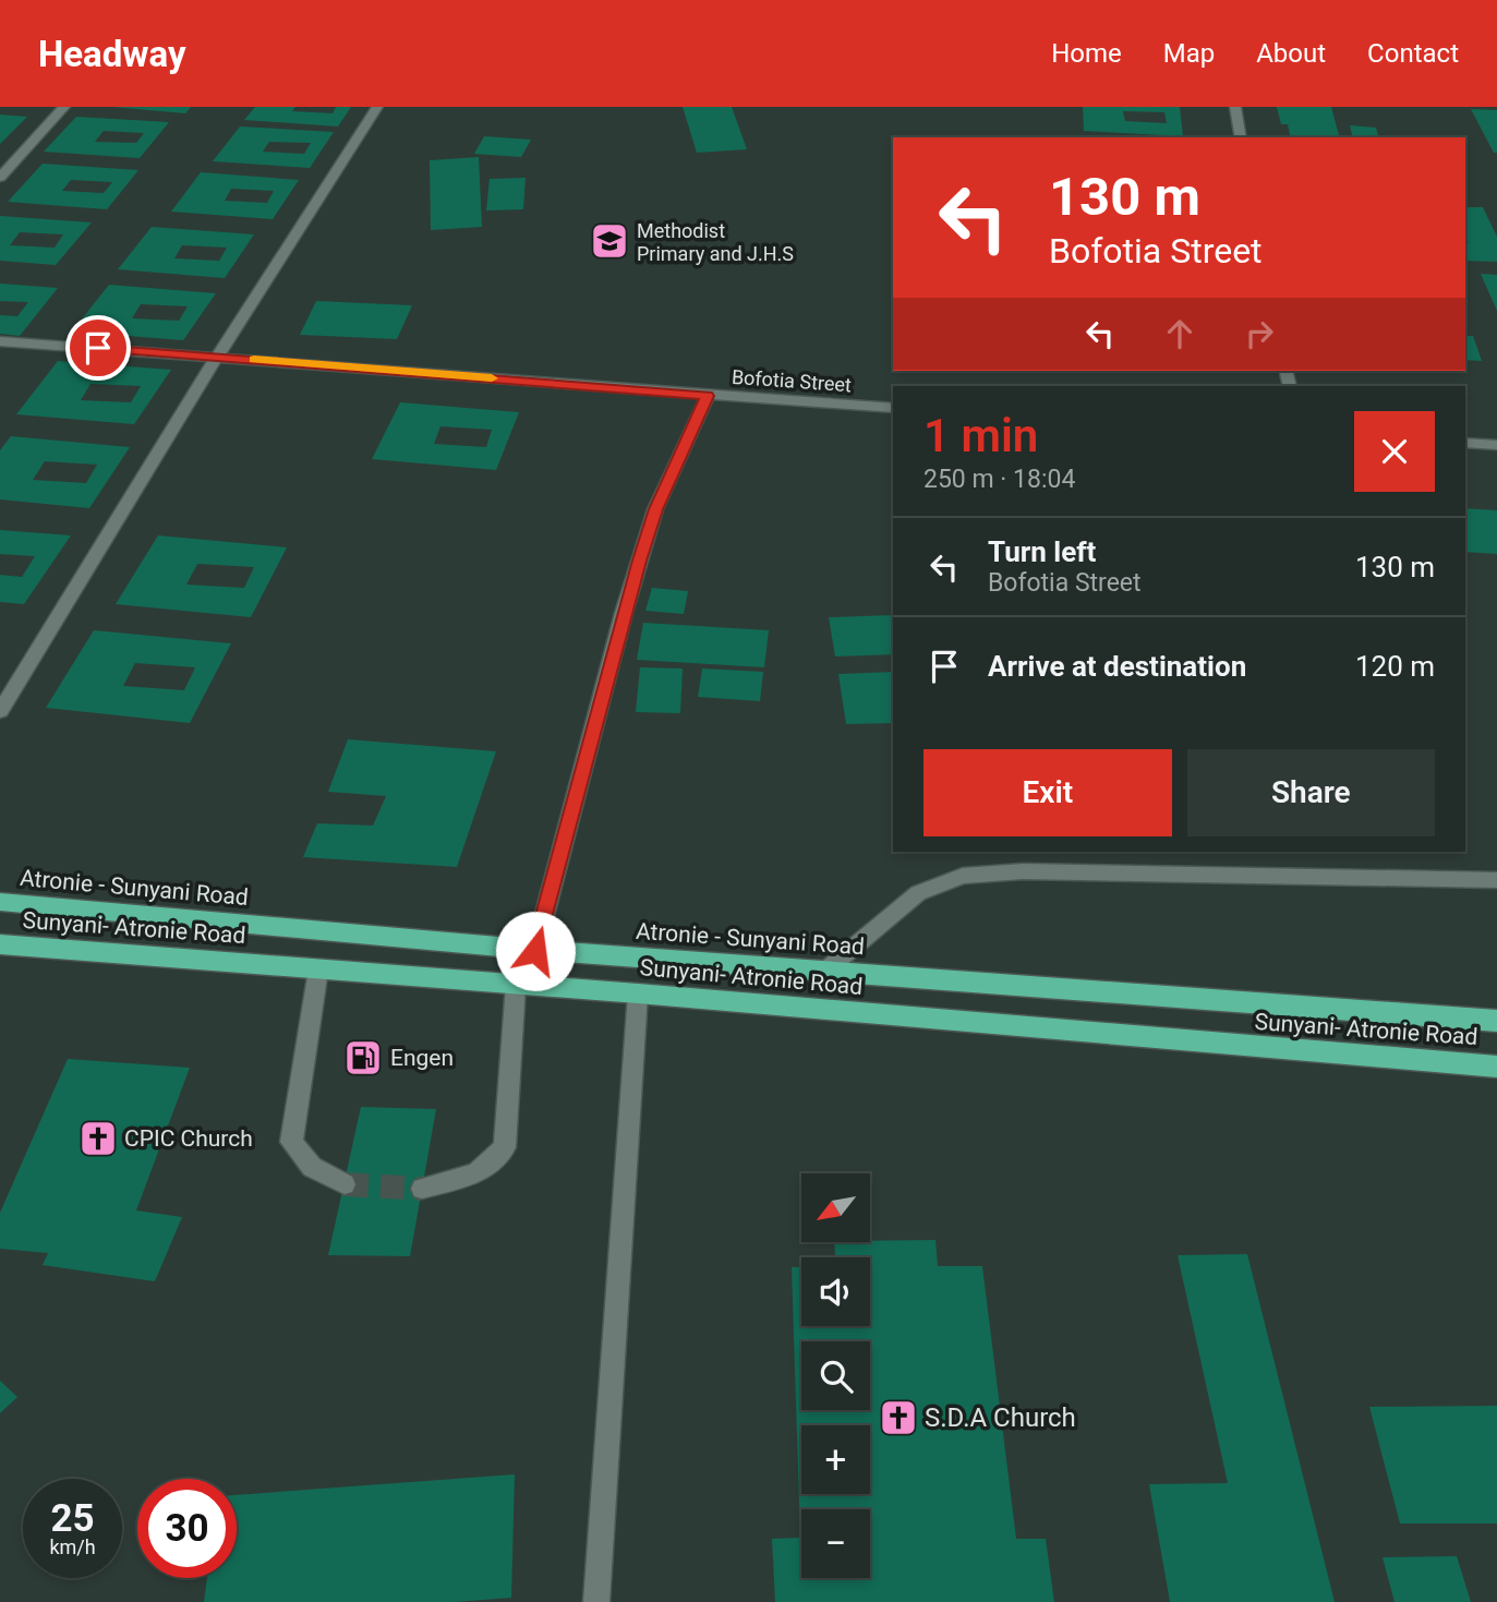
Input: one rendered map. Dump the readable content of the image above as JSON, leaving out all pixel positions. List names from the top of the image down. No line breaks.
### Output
{"streets":{"highway":["Atronie - Sunyani Road","Sunyani- Atronie Road"],"street":["Bofotia Street"]},"places":{"school or university":["Methodist Primary and J.H.S"],"fuel station":["Engen"],"church":["CPIC Church","S.D.A Church"]},"north":"bottom left","page":{"header":"Headway","nav":["Home","Map","About","Contact"],"turn":["130 m","Bofotia Street"],"heading":["1 min","250 m · 18:04"],"list":[{"name":"Turn left","note":"Bofotia Street","value":"130 m"},{"name":"Arrive at destination","value":"120 m"}],"buttons":["Exit","Share"],"map_buttons":["+","−"],"speed":"25 km/h","limit":"30"}}
